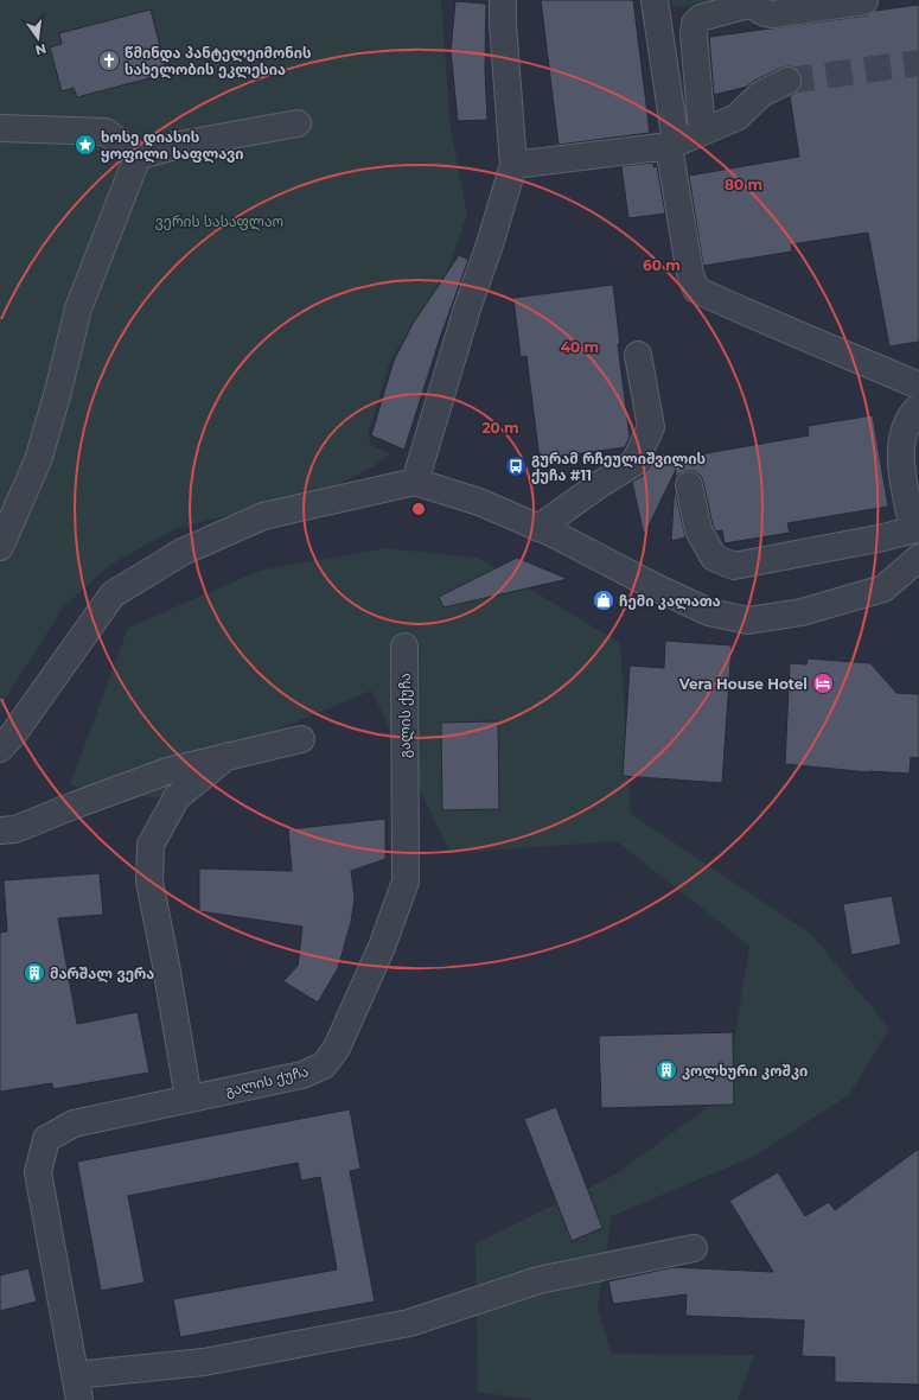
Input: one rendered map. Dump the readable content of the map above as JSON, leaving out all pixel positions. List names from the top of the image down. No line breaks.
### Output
{"streets":{"street":["გალის ქუჩა"]},"parks":["ვერის სასაფლაო"],"places":{"church":["წმინდა პანტელეიმონის სახელობის ეკლესია"],"place":["ხოსე დიასის ყოფილი საფლავი"],"bus stop":["გურამ რჩეულიშვილის ქუჩა #11"],"shop":["ჩემი კალათა"],"hotel":["Vera House Hotel"],"building":["მარშალ ვერა","კოლხური კოშკი"]},"north":"bottom","rings":["80 m","60 m","40 m","20 m"]}
